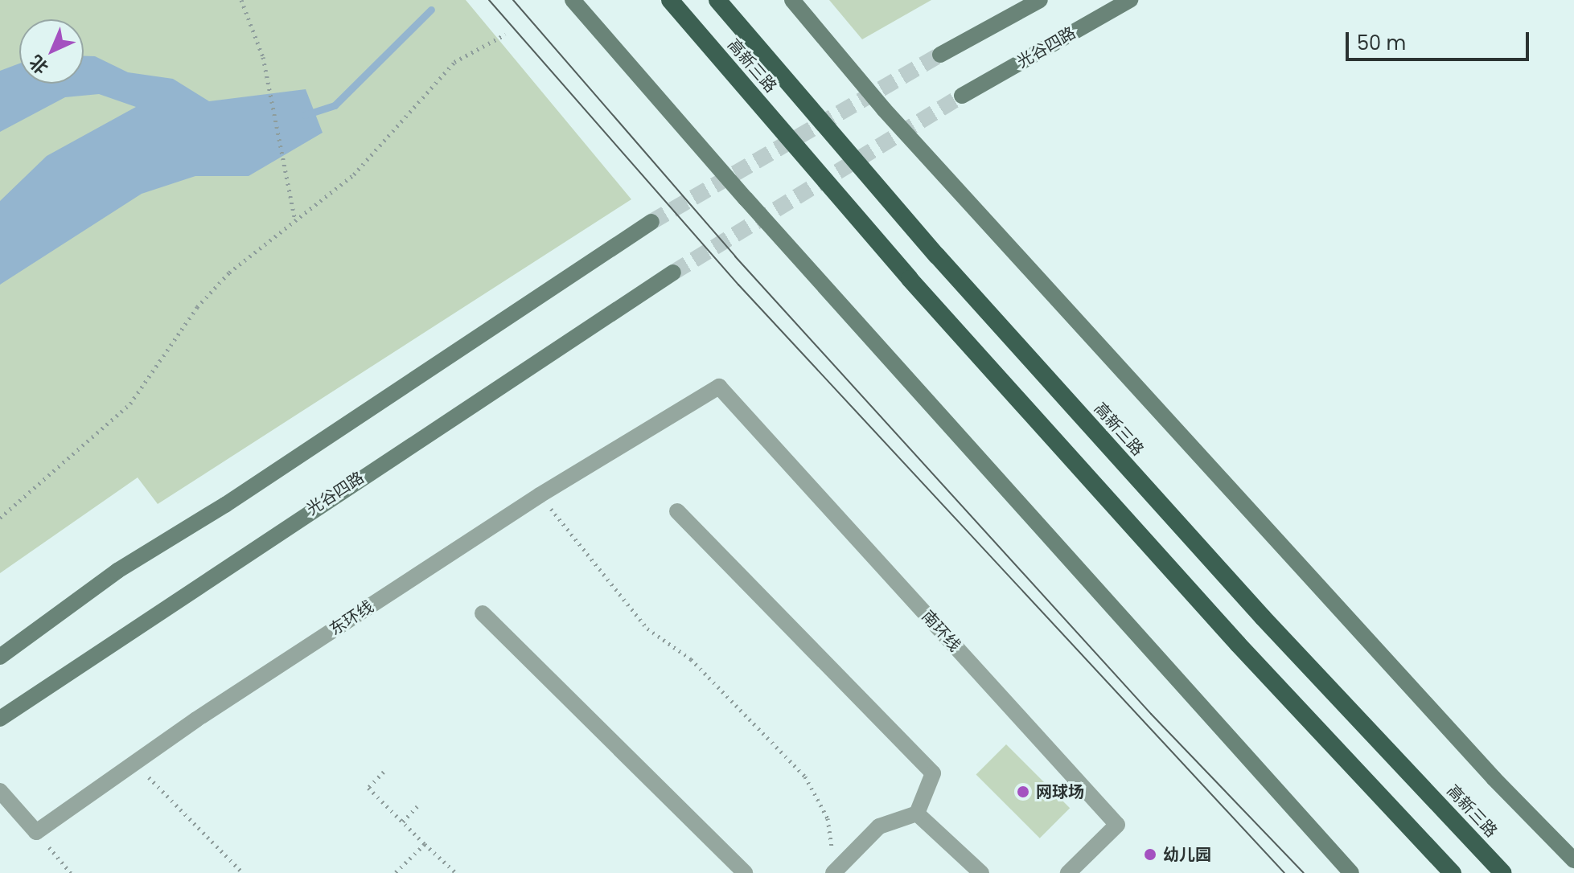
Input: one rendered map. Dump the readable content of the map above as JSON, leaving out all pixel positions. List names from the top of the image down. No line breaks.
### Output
{"streets":{"highway":["高新三路"],"main road":["光谷四路"],"street":["东环线","南环线"]},"crossings":[["东环线","南环线"]],"places":["网球场","幼儿园"],"scale_bar":"50 m","north":"bottom left"}
